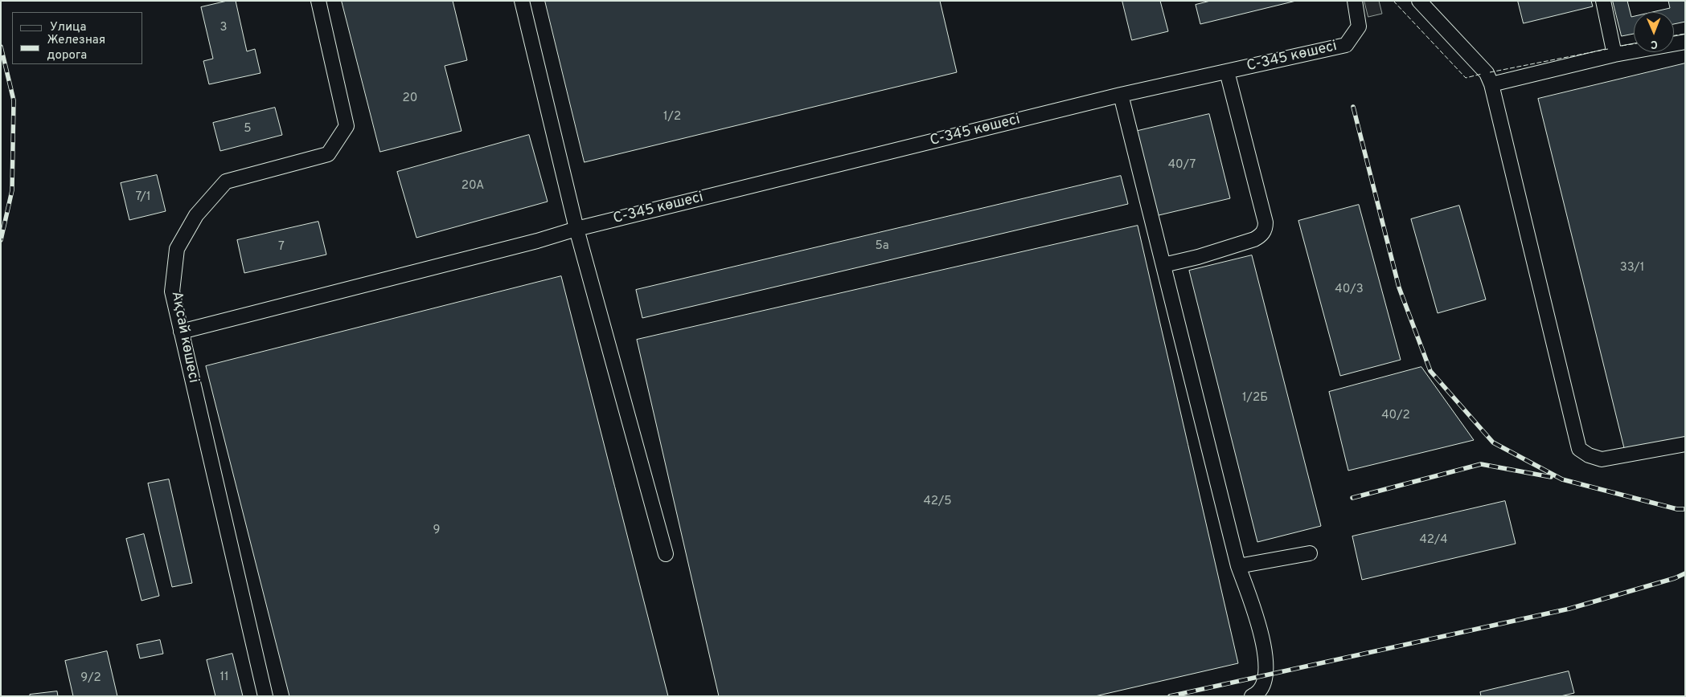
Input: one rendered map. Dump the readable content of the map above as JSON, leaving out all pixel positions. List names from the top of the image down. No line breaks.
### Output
{"streets":{"lane":["С-345 көшесі","Ақсай көшесі"]},"crossings":[["С-345 көшесі","Ақсай көшесі"]],"house_numbers":["3","20","1/2","5","40/7","20А","7/1","5а","7","33/1","40/3","1/2Б","40/2","42/5","9","42/4","11","9/2"],"legend":["Улица","Железная дорога"],"north":"bottom"}
